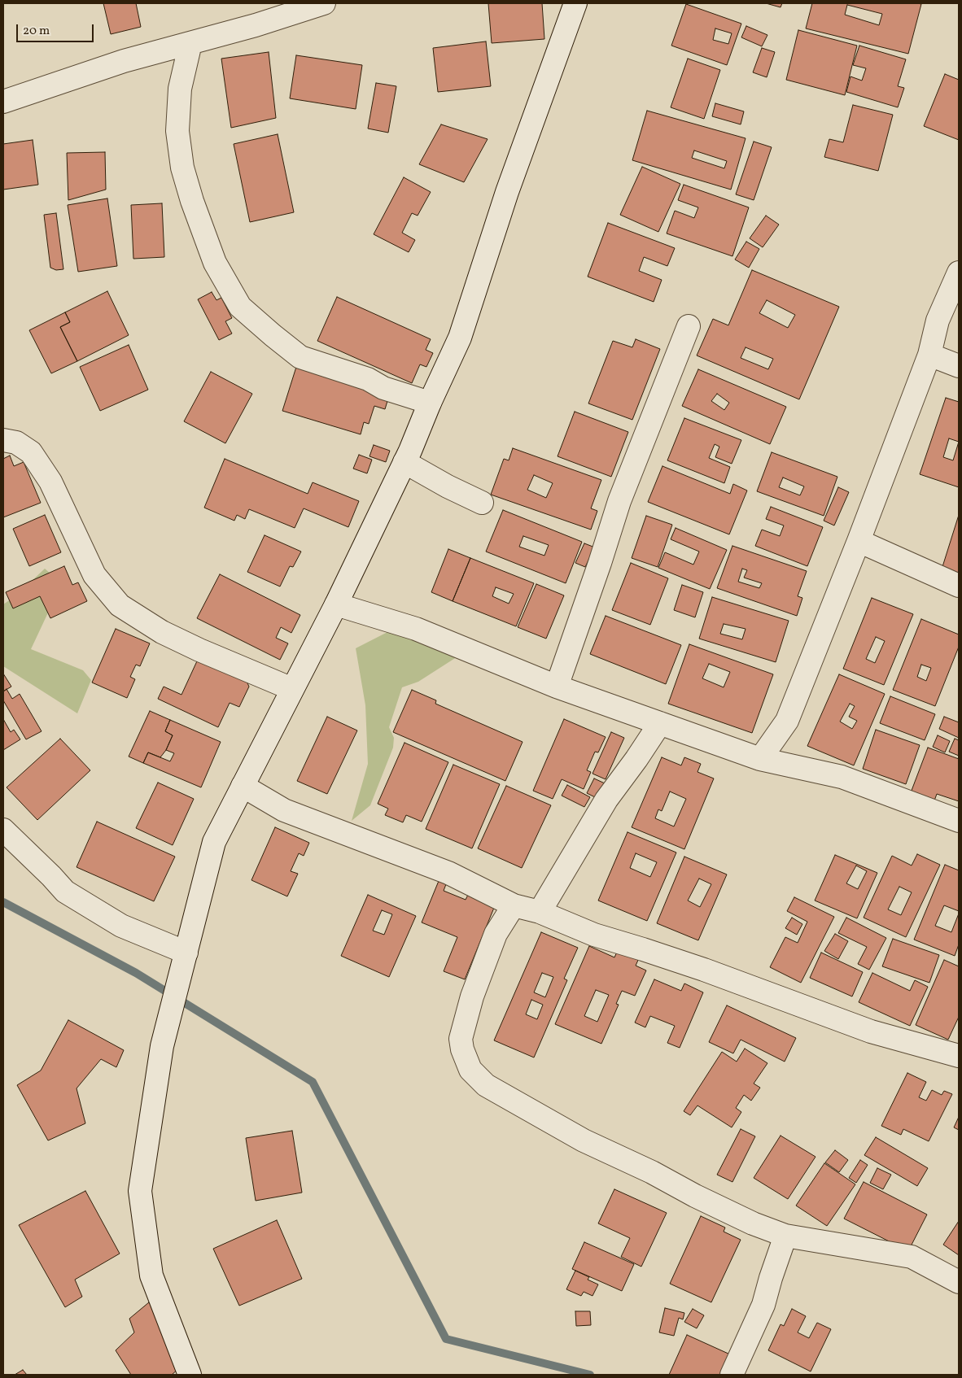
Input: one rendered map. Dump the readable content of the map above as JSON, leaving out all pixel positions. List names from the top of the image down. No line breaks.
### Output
{"scale_bar":"20 m"}
